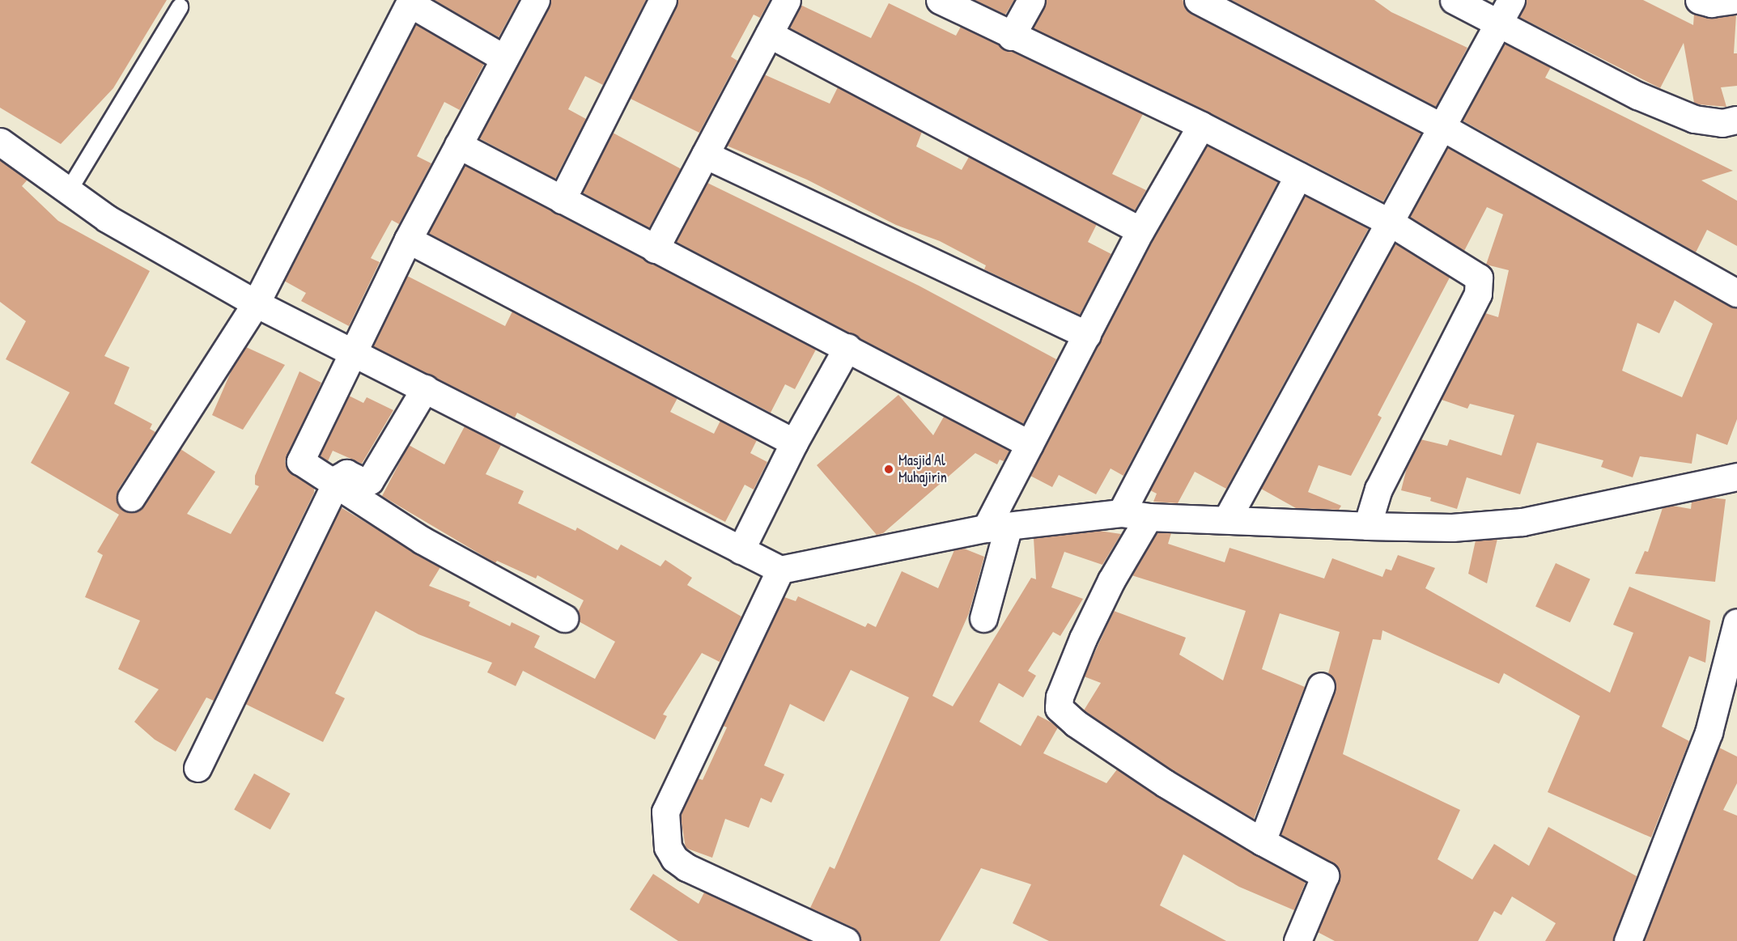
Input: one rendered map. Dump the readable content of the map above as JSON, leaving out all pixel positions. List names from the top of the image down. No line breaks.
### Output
{"places":["Masjid Al Muhajirin"]}
